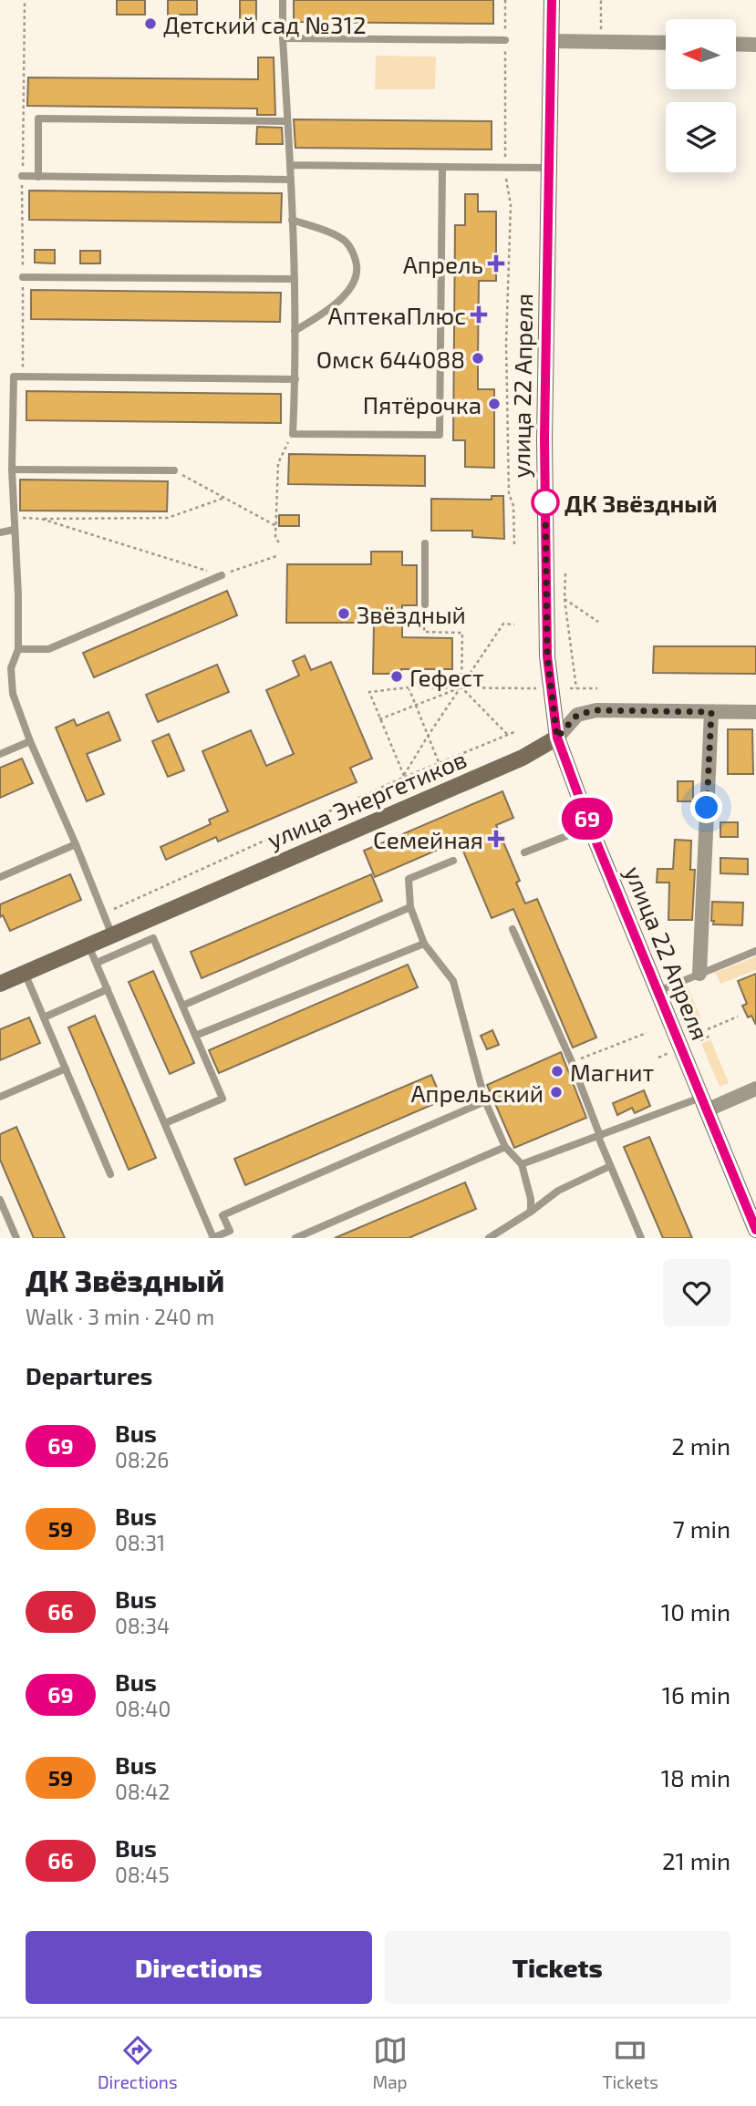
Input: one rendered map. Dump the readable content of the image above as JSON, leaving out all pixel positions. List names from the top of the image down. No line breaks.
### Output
{"streets":{"main road":["улица 22 Апреля","улица Энергетиков"]},"crossings":[["улица 22 Апреля","улица Энергетиков"]],"places":{"other":["Детский сад №312","Омск 644088","Пятёрочка","ДК Звёздный","Звёздный","Гефест","Магнит","Апрельский"],"health":["Апрель","АптекаПлюс","Семейная"]},"lines":["bus line 69"],"north":"left","page":{"on_map":"69","heading":[["ДК Звёздный","Walk · 3 min · 240 m"],"Departures"],"list":[{"mark":"69","name":"Bus","note":"08:26","value":"2 min"},{"mark":"59","name":"Bus","note":"08:31","value":"7 min"},{"mark":"66","name":"Bus","note":"08:34","value":"10 min"},{"mark":"69","name":"Bus","note":"08:40","value":"16 min"},{"mark":"59","name":"Bus","note":"08:42","value":"18 min"},{"mark":"66","name":"Bus","note":"08:45","value":"21 min"}],"buttons":["Directions","Tickets"],"tabs":["Directions","Map","Tickets"]}}
